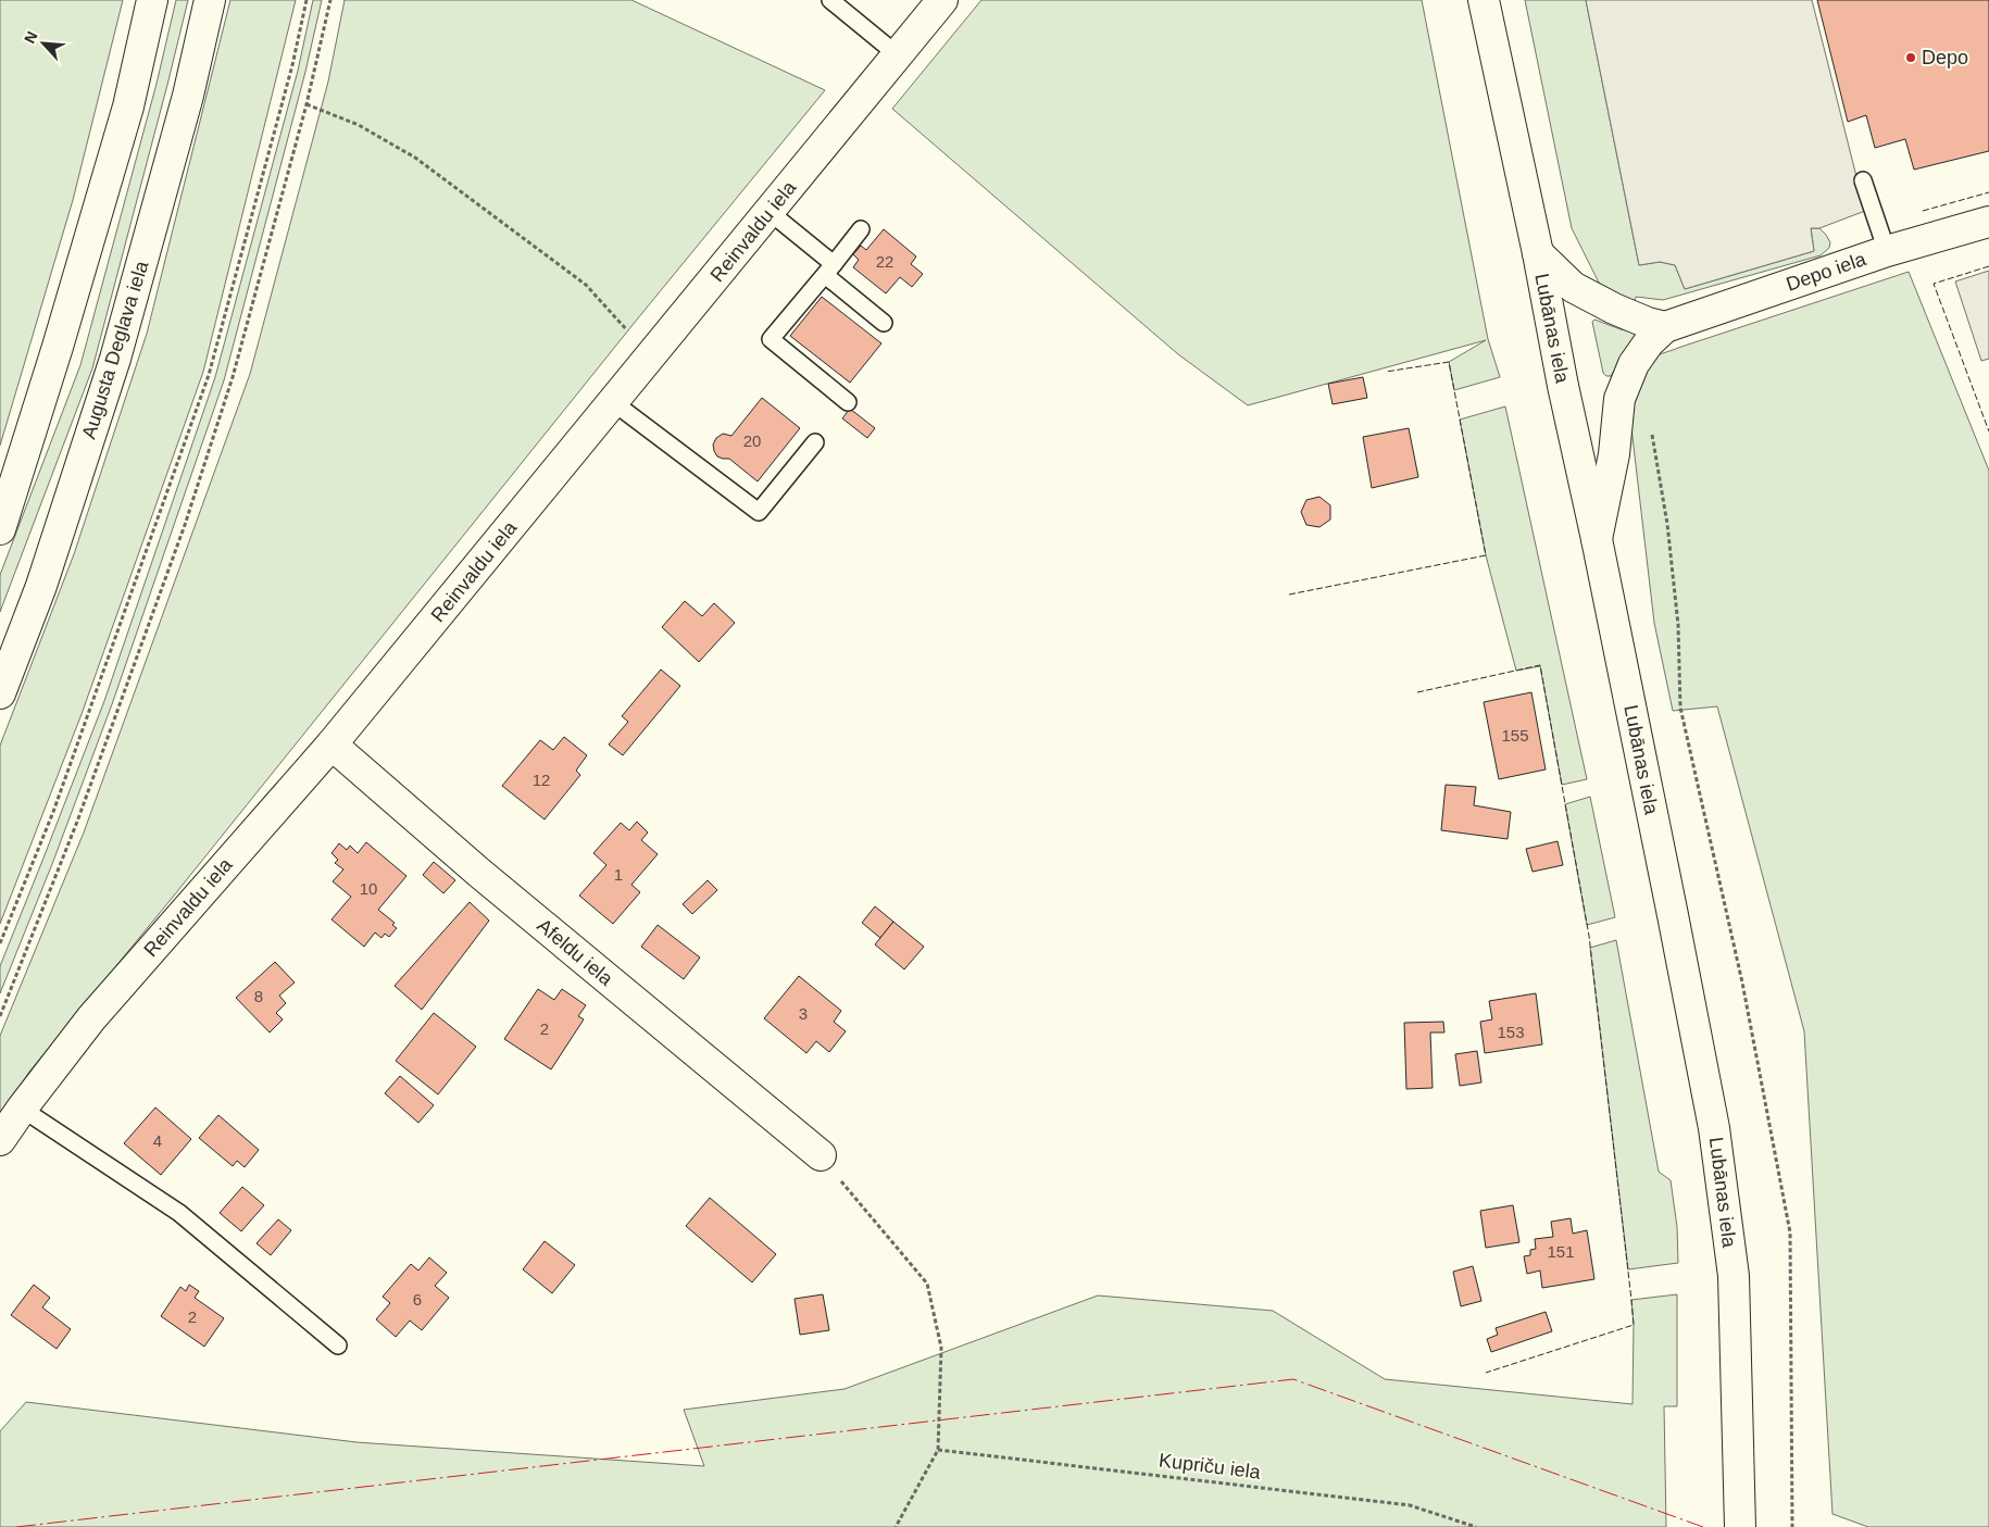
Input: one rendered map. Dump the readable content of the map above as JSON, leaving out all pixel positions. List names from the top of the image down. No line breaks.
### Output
{"streets":{"street":["Reinvaldu iela","Depo iela","Lubānas iela","Augusta Deglava iela","Afeldu iela"],"path":["Kupriču iela"]},"crossings":[["Reinvaldu iela","Afeldu iela"],["Depo iela","Lubānas iela"]],"places":["Depo"],"house_numbers":["22","20","155","12","1","10","8","3","2","153","4","151","6","2"],"north":"top left"}
